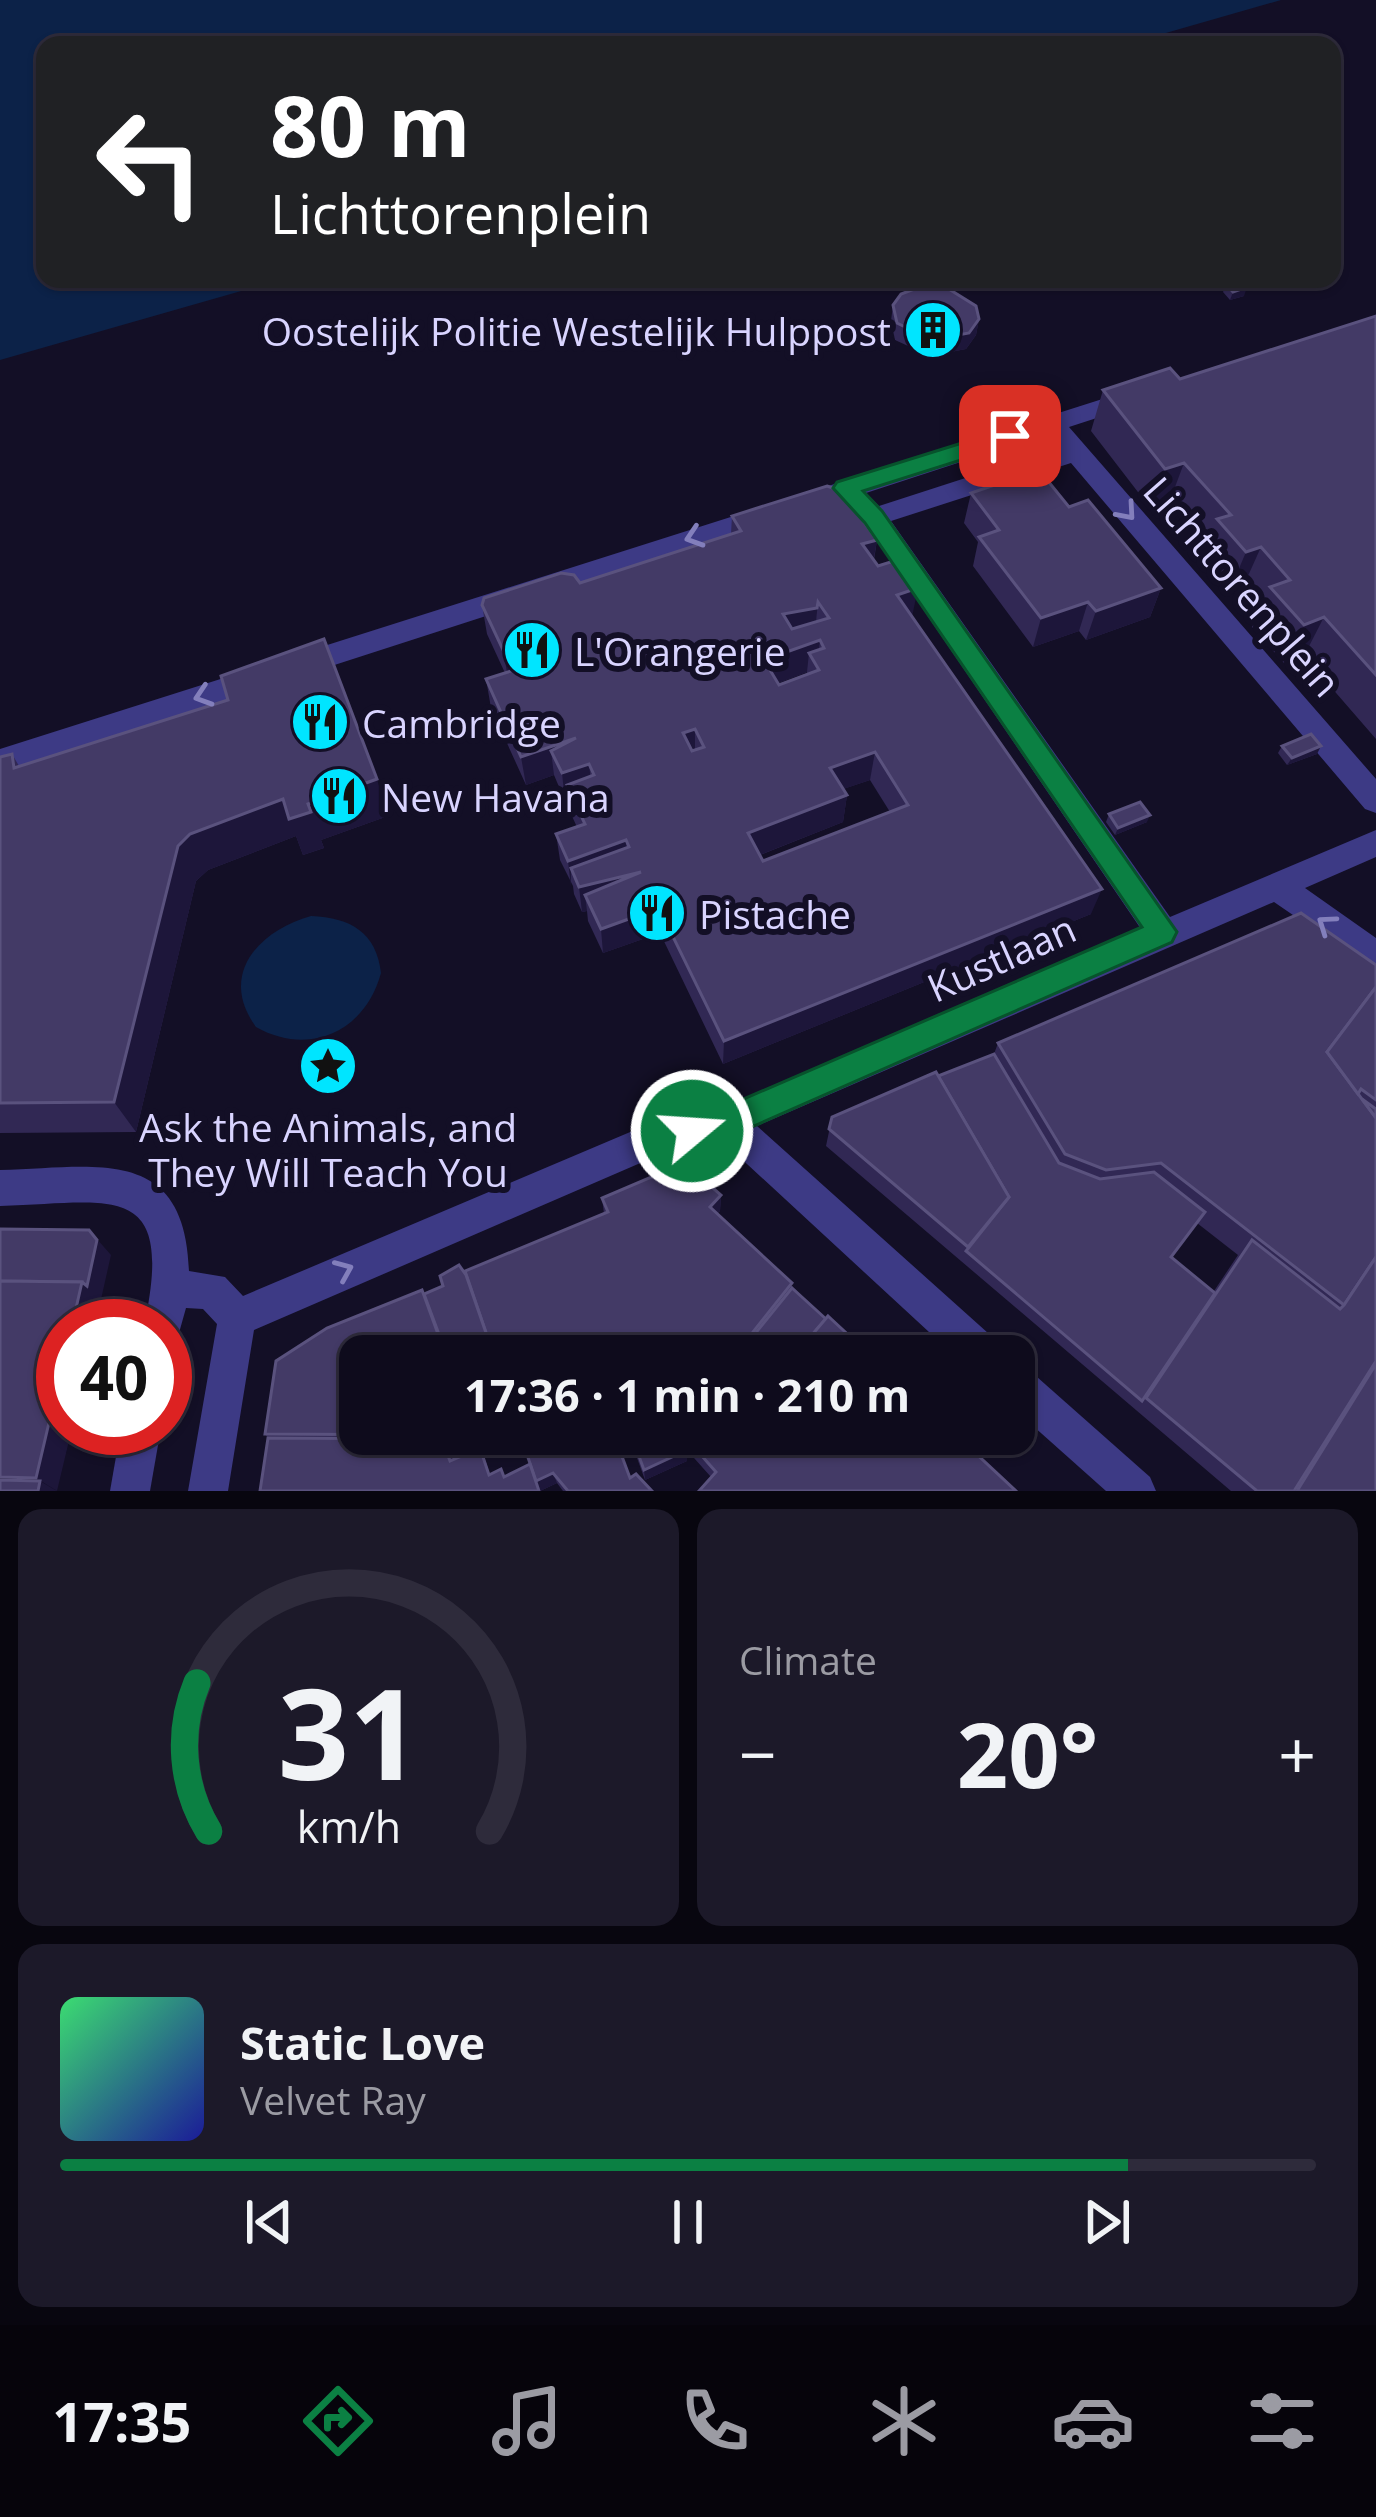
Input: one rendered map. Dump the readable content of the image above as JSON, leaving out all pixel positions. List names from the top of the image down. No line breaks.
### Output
{"streets":{"street":["Lichttorenplein","Kustlaan"]},"one_way":["Kustlaan"],"places":{"building":["Oostelijk Politie Westelijk Hulppost"],"restaurant":["L'Orangerie","Cambridge","New Havana","Pistache"],"place":["Ask the Animals, and They Will Teach You"]},"page":{"turn":["80 m","Lichttorenplein"],"limit":"40","trip":"17:36 · 1 min · 210 m","tile":"Climate","heat":["−","20°","+"],"song":["Static Love","Velvet Ray"],"tabs":"17:35","gauge":["31","km/h"]}}
